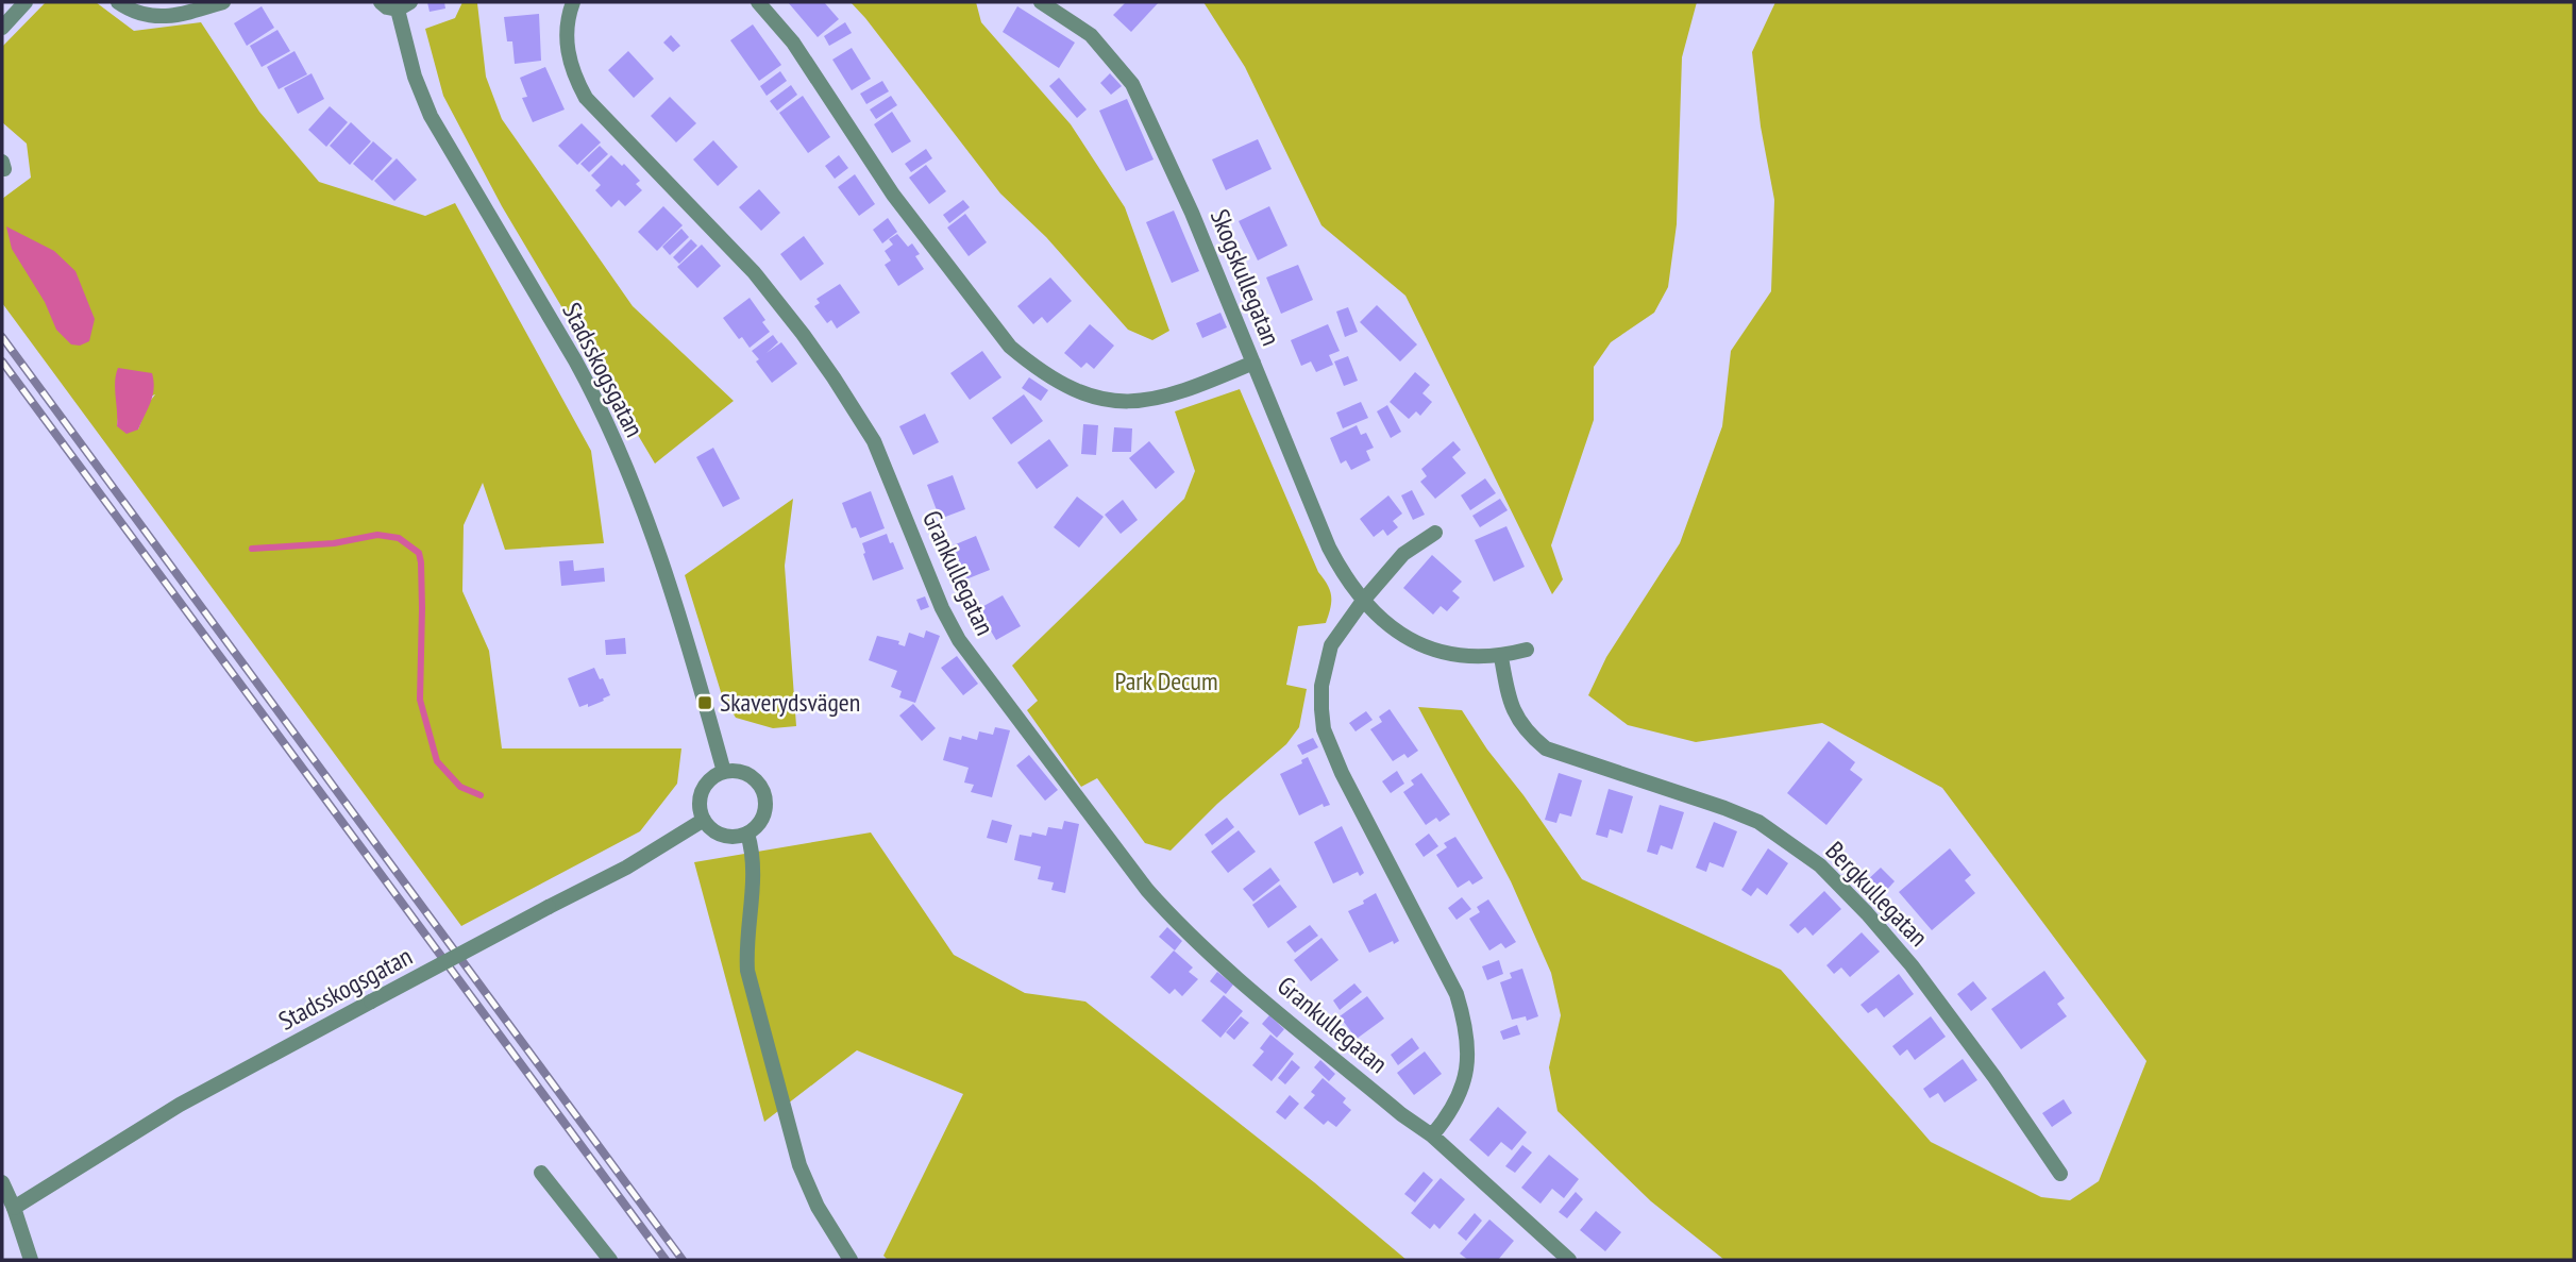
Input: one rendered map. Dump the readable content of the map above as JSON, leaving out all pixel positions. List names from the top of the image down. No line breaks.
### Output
{"streets":{"street":["Skogskullegatan","Stadsskogsgatan","Grankullegatan","Bergkullegatan"]},"crossings":[["Skogskullegatan","Bergkullegatan"]],"parks":["Park Decum"],"places":{"transit":["Skaverydsvägen"]}}
